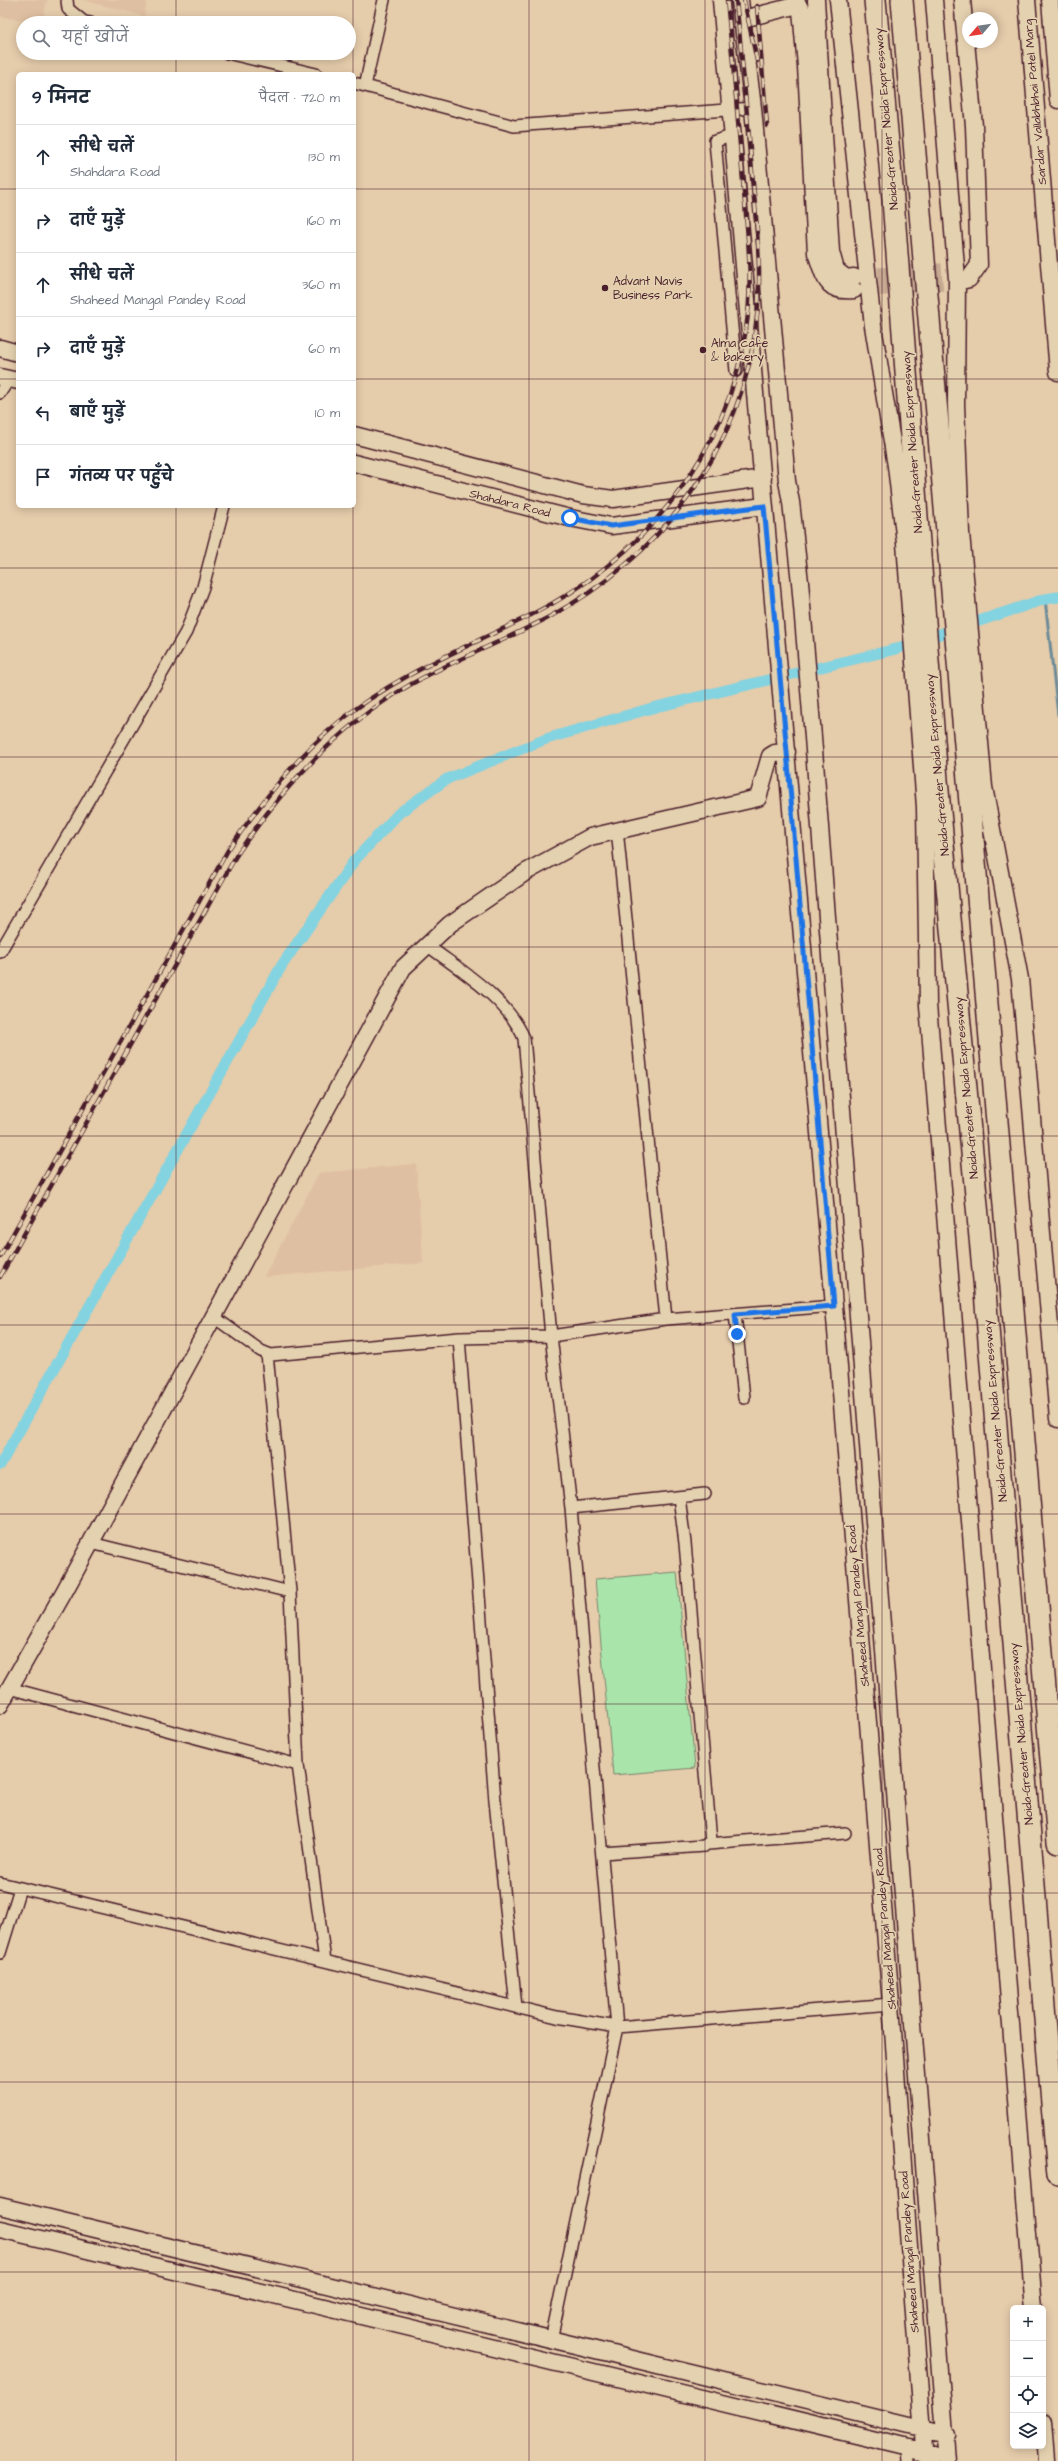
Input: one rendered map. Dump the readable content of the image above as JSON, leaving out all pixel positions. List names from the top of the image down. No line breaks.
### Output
{"streets":{"highway":["Noida-Greater Noida Expressway"],"street":["Sardar Vallabhbhai Patel Marg","Shahdara Road","Shaheed Mangal Pandey Road"]},"crossings":[["Shahdara Road","Shaheed Mangal Pandey Road"]],"places":["Advant Navis Business Park","Alma cafe & bakery"],"north":"bottom left","page":{"search":"यहाँ खोजें","heading":["9 मिनट","पैदल · 720 m"],"list":[["सीधे चलें","Shahdara Road","130 m"],["दाएँ मुड़ें","160 m"],["सीधे चलें","Shaheed Mangal Pandey Road","360 m"],["दाएँ मुड़ें","60 m"],["बाएँ मुड़ें","10 m"],"गंतव्य पर पहुँचे"],"map_buttons":["+","−"]}}
